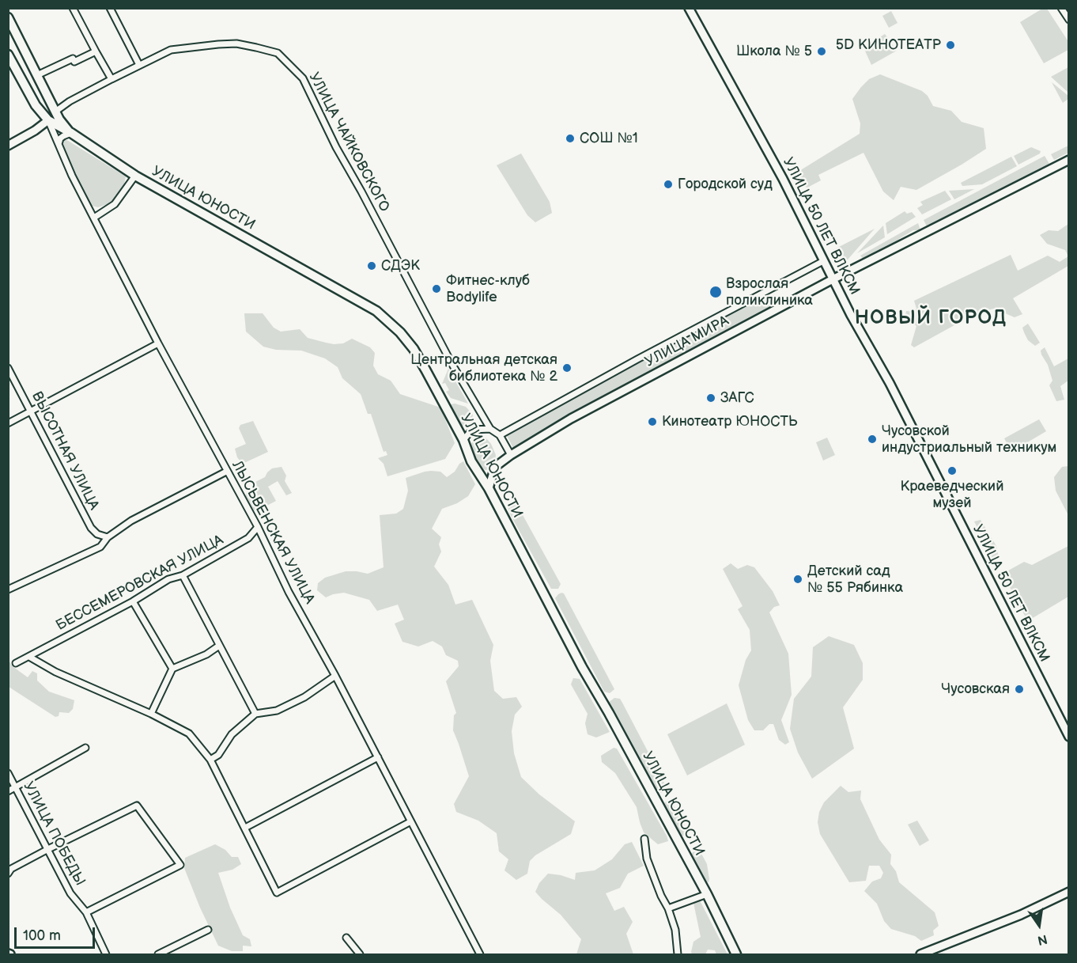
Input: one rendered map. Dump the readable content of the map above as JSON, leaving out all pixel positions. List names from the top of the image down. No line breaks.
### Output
{"streets":{"main road":["УЛИЦА ЮНОСТИ","ЛЫСЬВЕНСКАЯ УЛИЦА"],"street":["УЛИЦА ЧАЙКОВСКОГО","УЛИЦА 50 ЛЕТ ВЛКСМ","УЛИЦА МИРА","ВЫСОТНАЯ УЛИЦА","БЕССЕМЕРОВСКАЯ УЛИЦА","УЛИЦА ПОБЕДЫ"]},"crossings":[["УЛИЦА ЧАЙКОВСКОГО","УЛИЦА МИРА"],["УЛИЦА ЮНОСТИ","УЛИЦА МИРА"],["УЛИЦА ЮНОСТИ","ЛЫСЬВЕНСКАЯ УЛИЦА"],["УЛИЦА 50 ЛЕТ ВЛКСМ","УЛИЦА МИРА"],["ЛЫСЬВЕНСКАЯ УЛИЦА","БЕССЕМЕРОВСКАЯ УЛИЦА"]],"districts":["НОВЫЙ ГОРОД"],"places":["5D КИНОТЕАТР","Школа № 5","СОШ №1","Городской суд","СДЭК","Фитнес-клуб Bodylife","Взрослая поликлиника","Центральная детская библиотека № 2","ЗАГС","Кинотеатр ЮНОСТЬ","Чусовской индустриальный техникум","Краеведческий музей","Детский сад № 55 Рябинка","Чусовская"],"scale_bar":"100 m","north":"bottom"}
